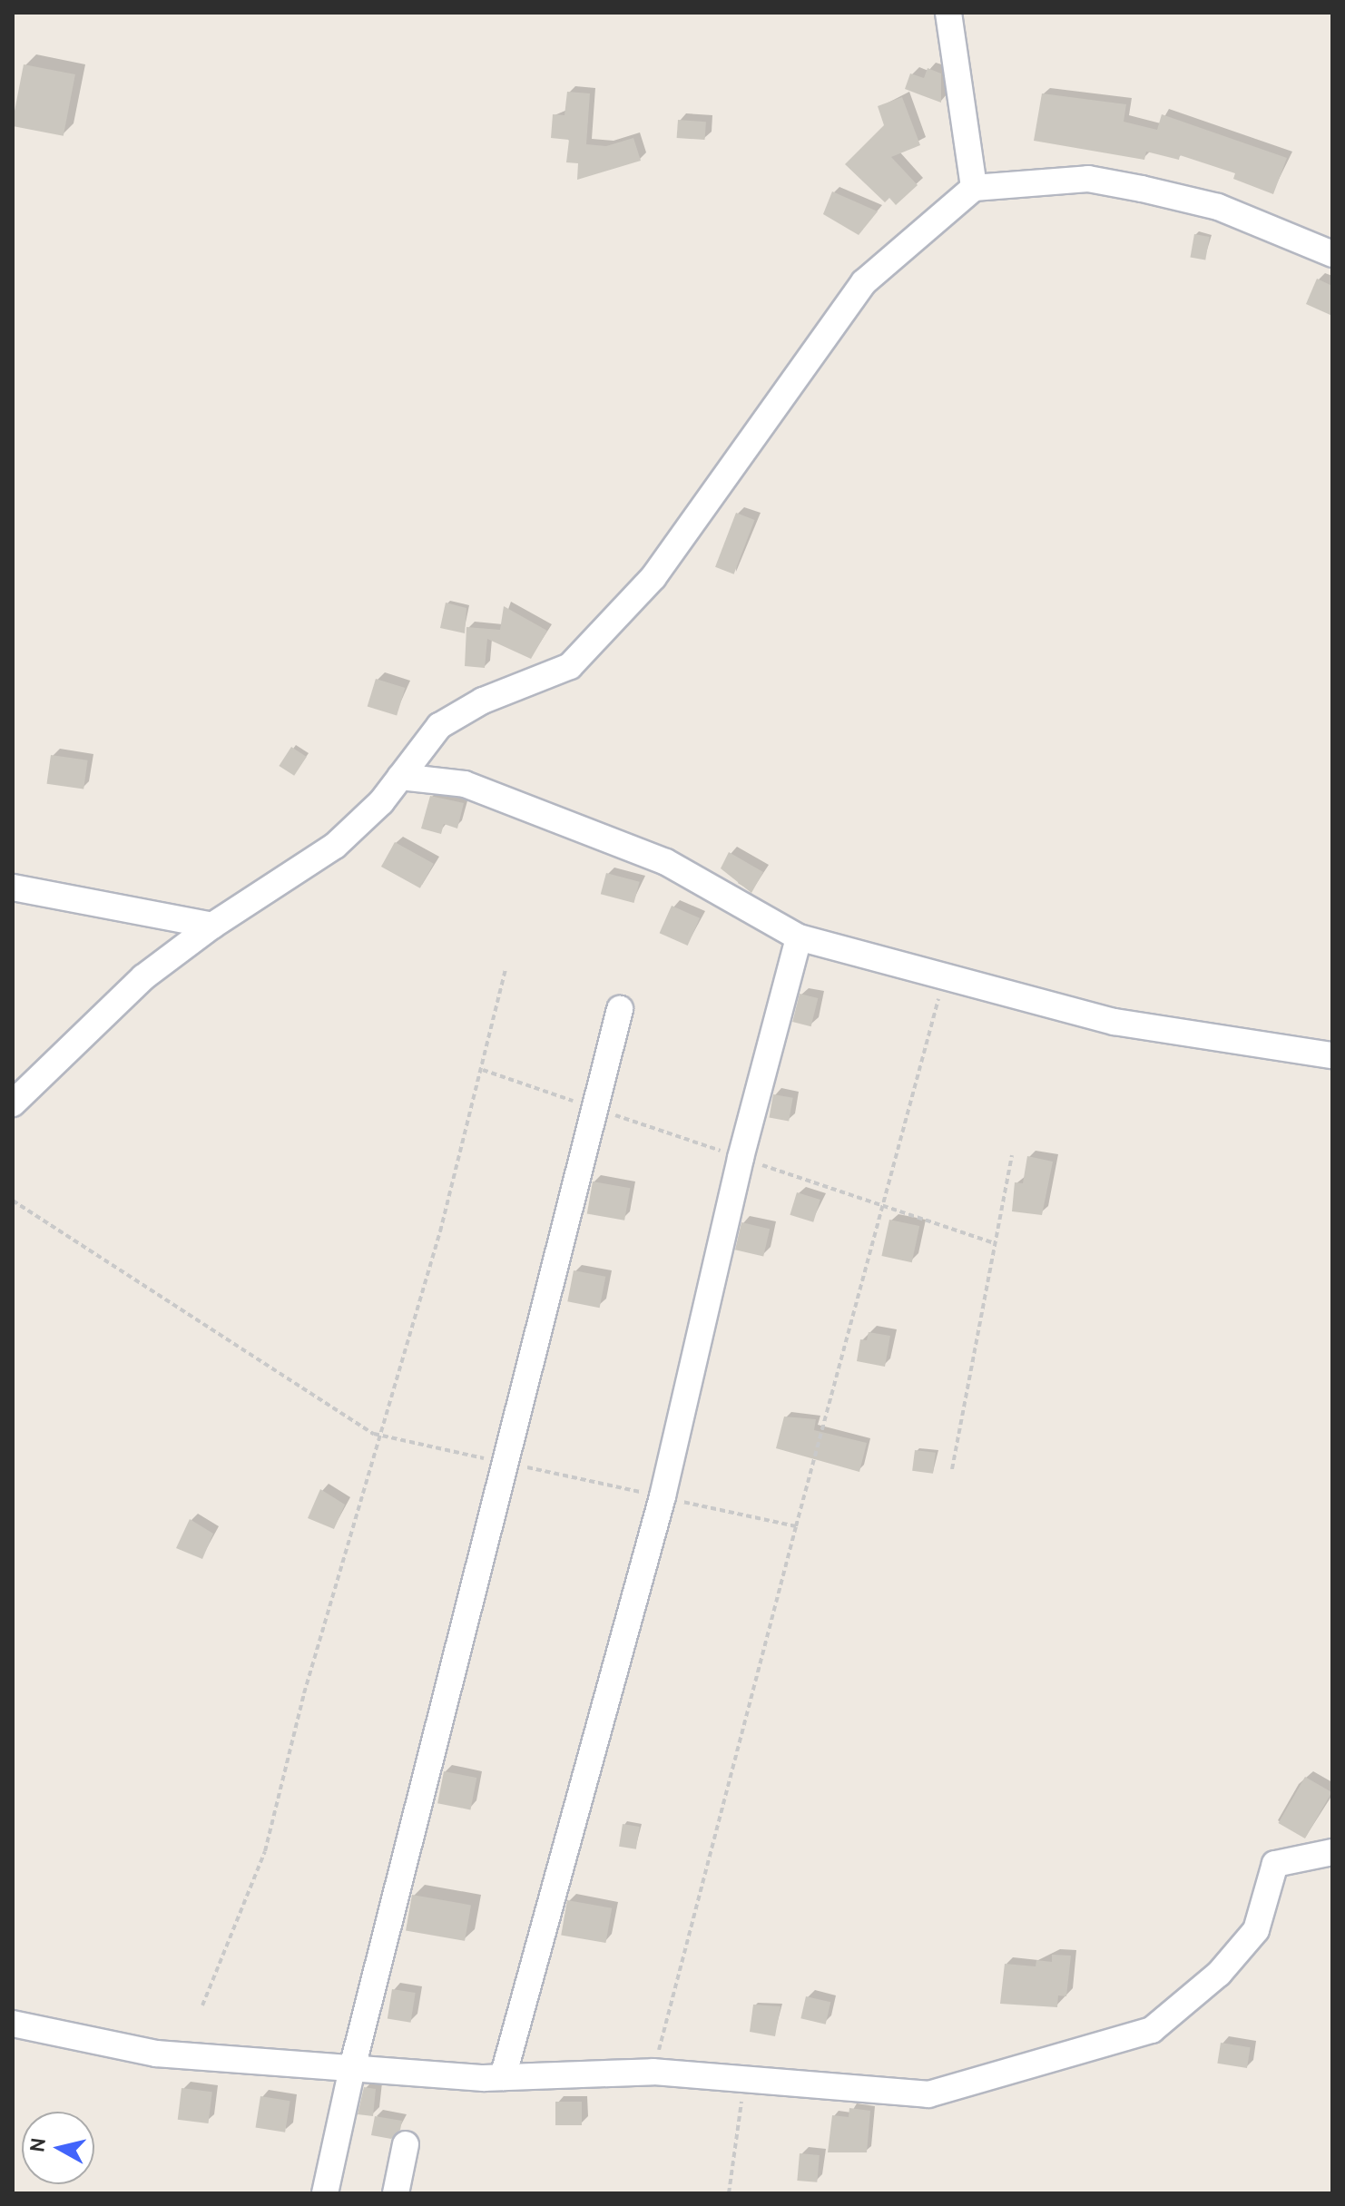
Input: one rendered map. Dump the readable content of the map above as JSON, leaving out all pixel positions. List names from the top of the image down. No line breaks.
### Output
{"north":"left"}
